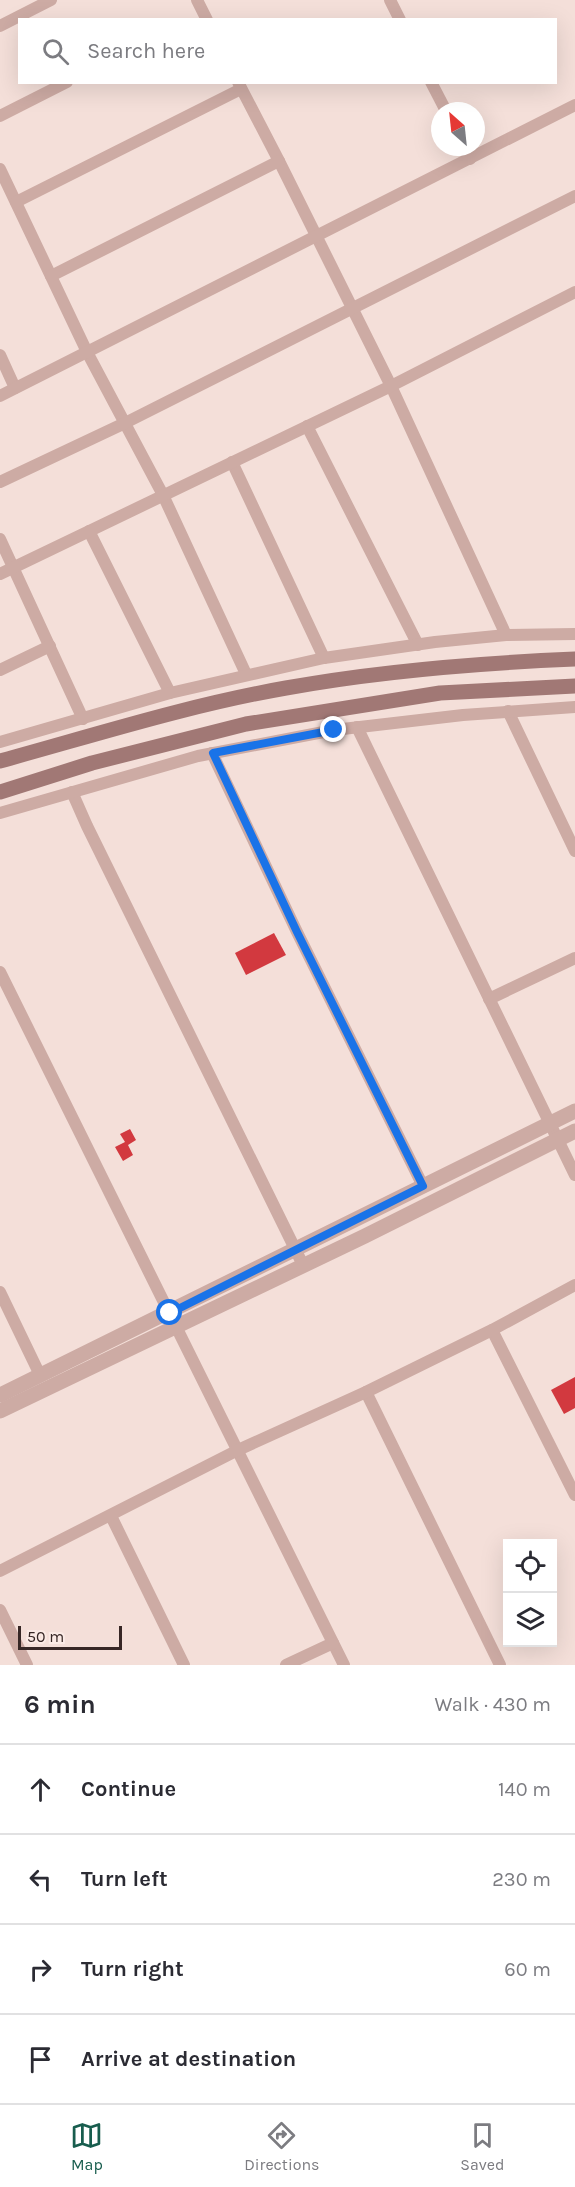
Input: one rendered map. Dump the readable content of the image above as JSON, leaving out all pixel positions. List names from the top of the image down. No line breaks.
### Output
{"scale_bar":"50 m","north":"top left","page":{"search":"Search here","scale":"50 m","heading":["6 min","Walk · 430 m"],"list":[["Continue","140 m"],["Turn left","230 m"],["Turn right","60 m"],"Arrive at destination"],"nav":["Map","Directions","Saved"]}}
